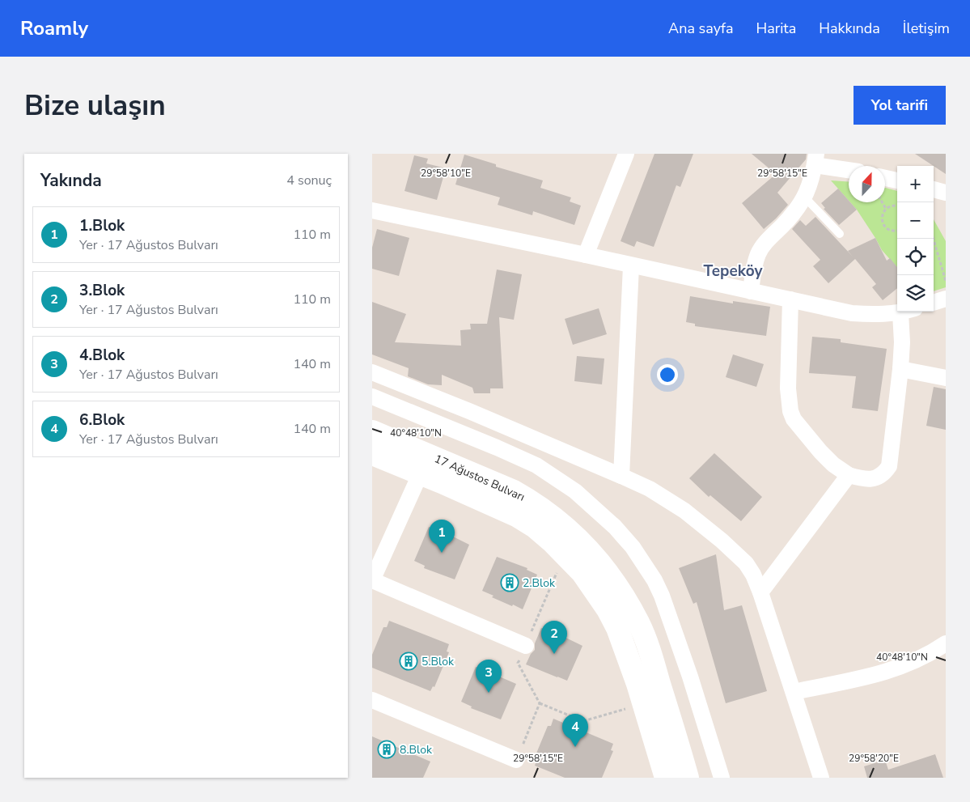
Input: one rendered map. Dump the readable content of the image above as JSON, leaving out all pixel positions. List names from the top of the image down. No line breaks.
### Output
{"streets":{"main road":["17 Ağustos Bulvarı"]},"districts":["Tepeköy"],"places":{"building":["2.Blok","5.Blok","8.Blok"]},"north":"top","page":{"header":"Roamly","nav":["Ana sayfa","Harita","Hakkında","İletişim"],"buttons":"Yol tarifi","title":"Bize ulaşın","heading":["Yakında","4 sonuç"],"map_buttons":["+","−"],"list":[{"mark":"1","name":"1.Blok","note":"Yer · 17 Ağustos Bulvarı","value":"110 m"},{"mark":"2","name":"3.Blok","note":"Yer · 17 Ağustos Bulvarı","value":"110 m"},{"mark":"3","name":"4.Blok","note":"Yer · 17 Ağustos Bulvarı","value":"140 m"},{"mark":"4","name":"6.Blok","note":"Yer · 17 Ağustos Bulvarı","value":"140 m"}],"pins":["1","2","3","4"]},"coordinates":["29°58'10\"E","29°58'15\"E","40°48'10\"N","29°58'20\"E"]}
